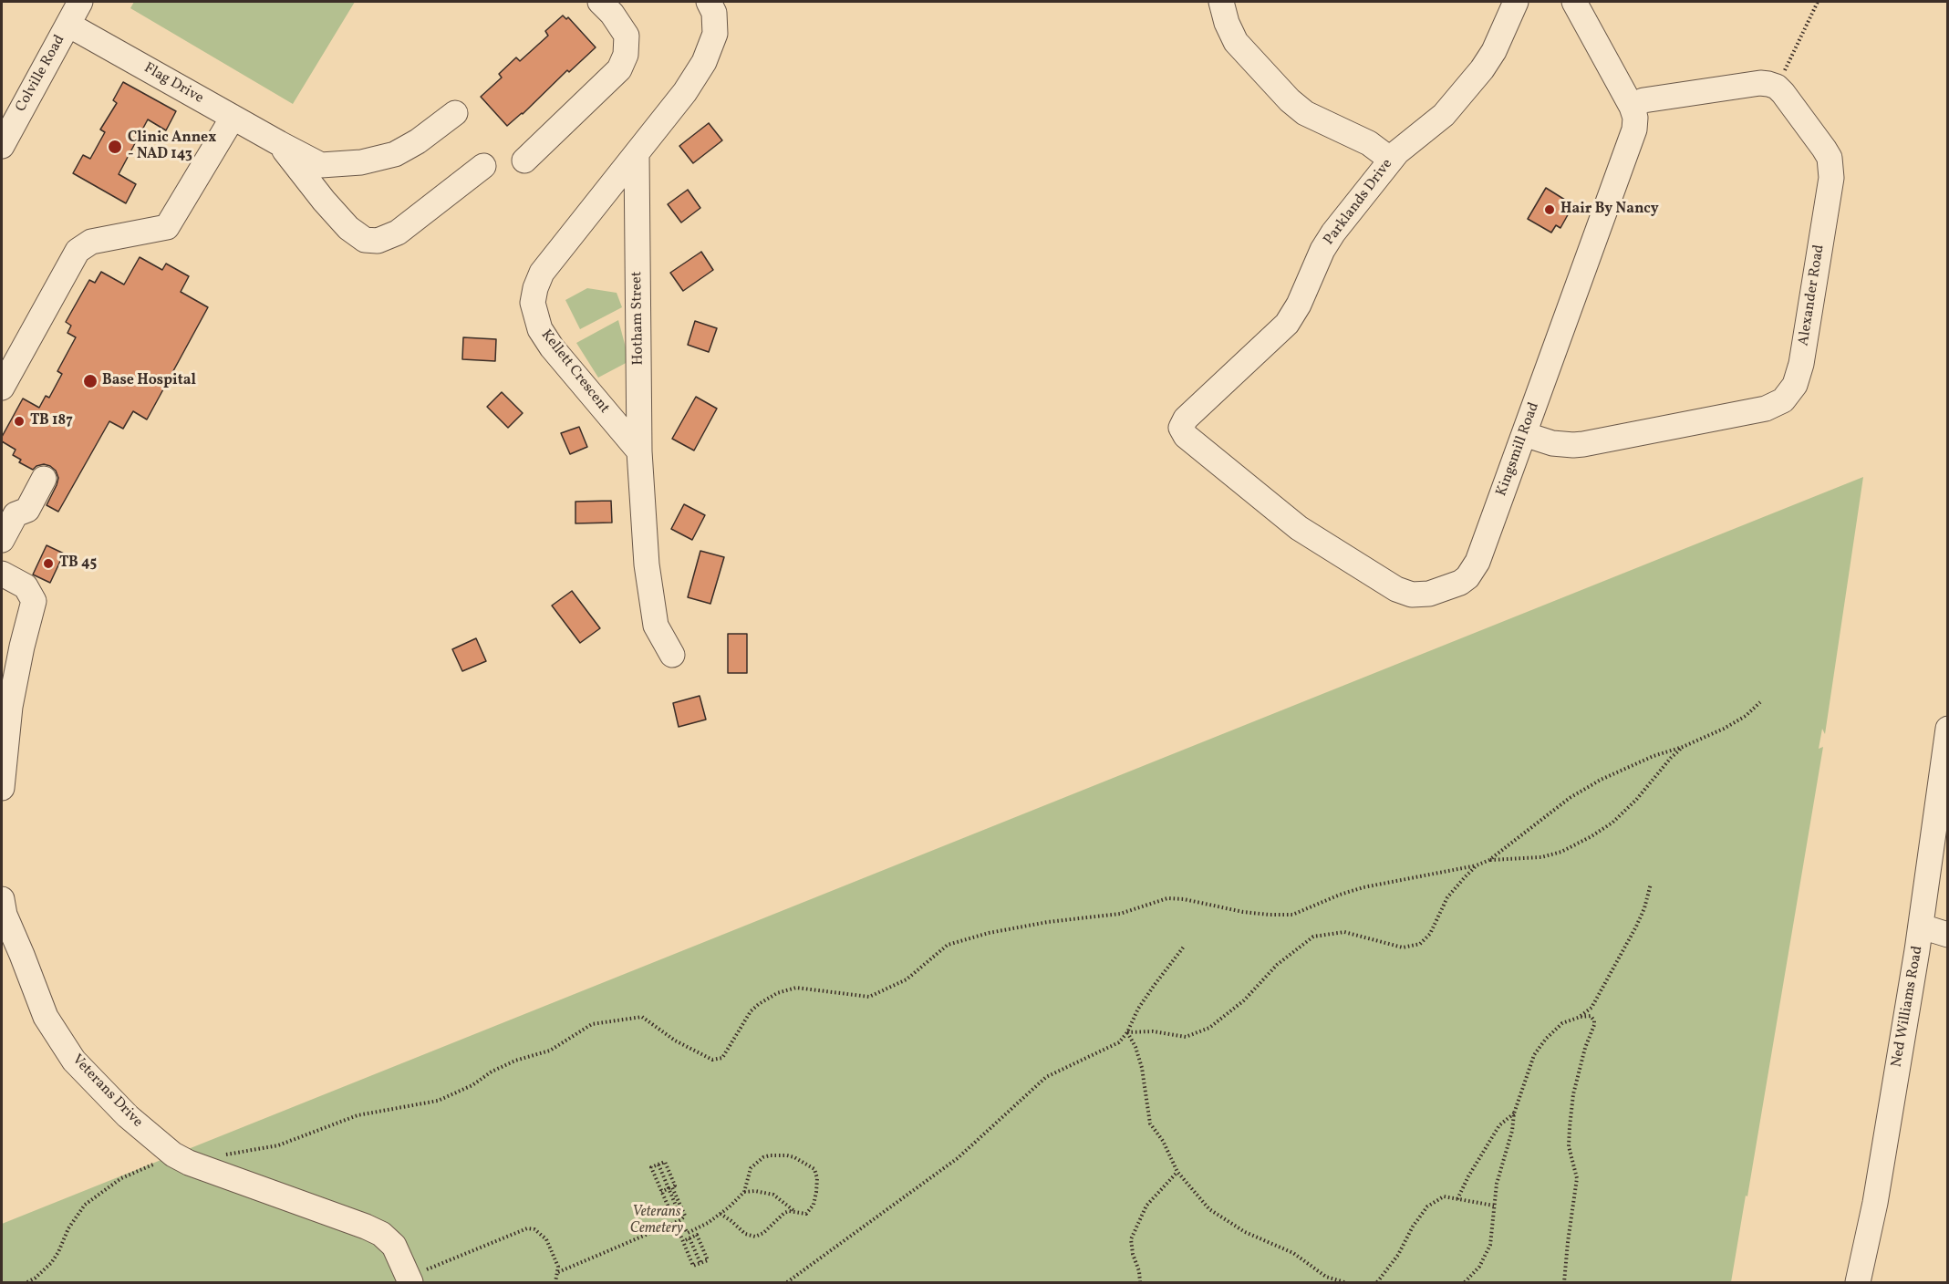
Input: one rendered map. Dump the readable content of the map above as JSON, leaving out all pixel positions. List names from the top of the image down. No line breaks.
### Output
{"streets":{"street":["Colville Road","Flag Drive","Parklands Drive","Alexander Road","Hotham Street","Kellett Crescent","Kingsmill Road","Ned Williams Road","Veterans Drive"]},"crossings":[["Colville Road","Flag Drive"],["Parklands Drive","Kingsmill Road"],["Alexander Road","Kingsmill Road"],["Hotham Street","Kellett Crescent"]],"parks":["Veterans Cemetery"],"places":["Clinic Annex - NAD 143","Hair By Nancy","Base Hospital","TB 187","TB 45"]}
